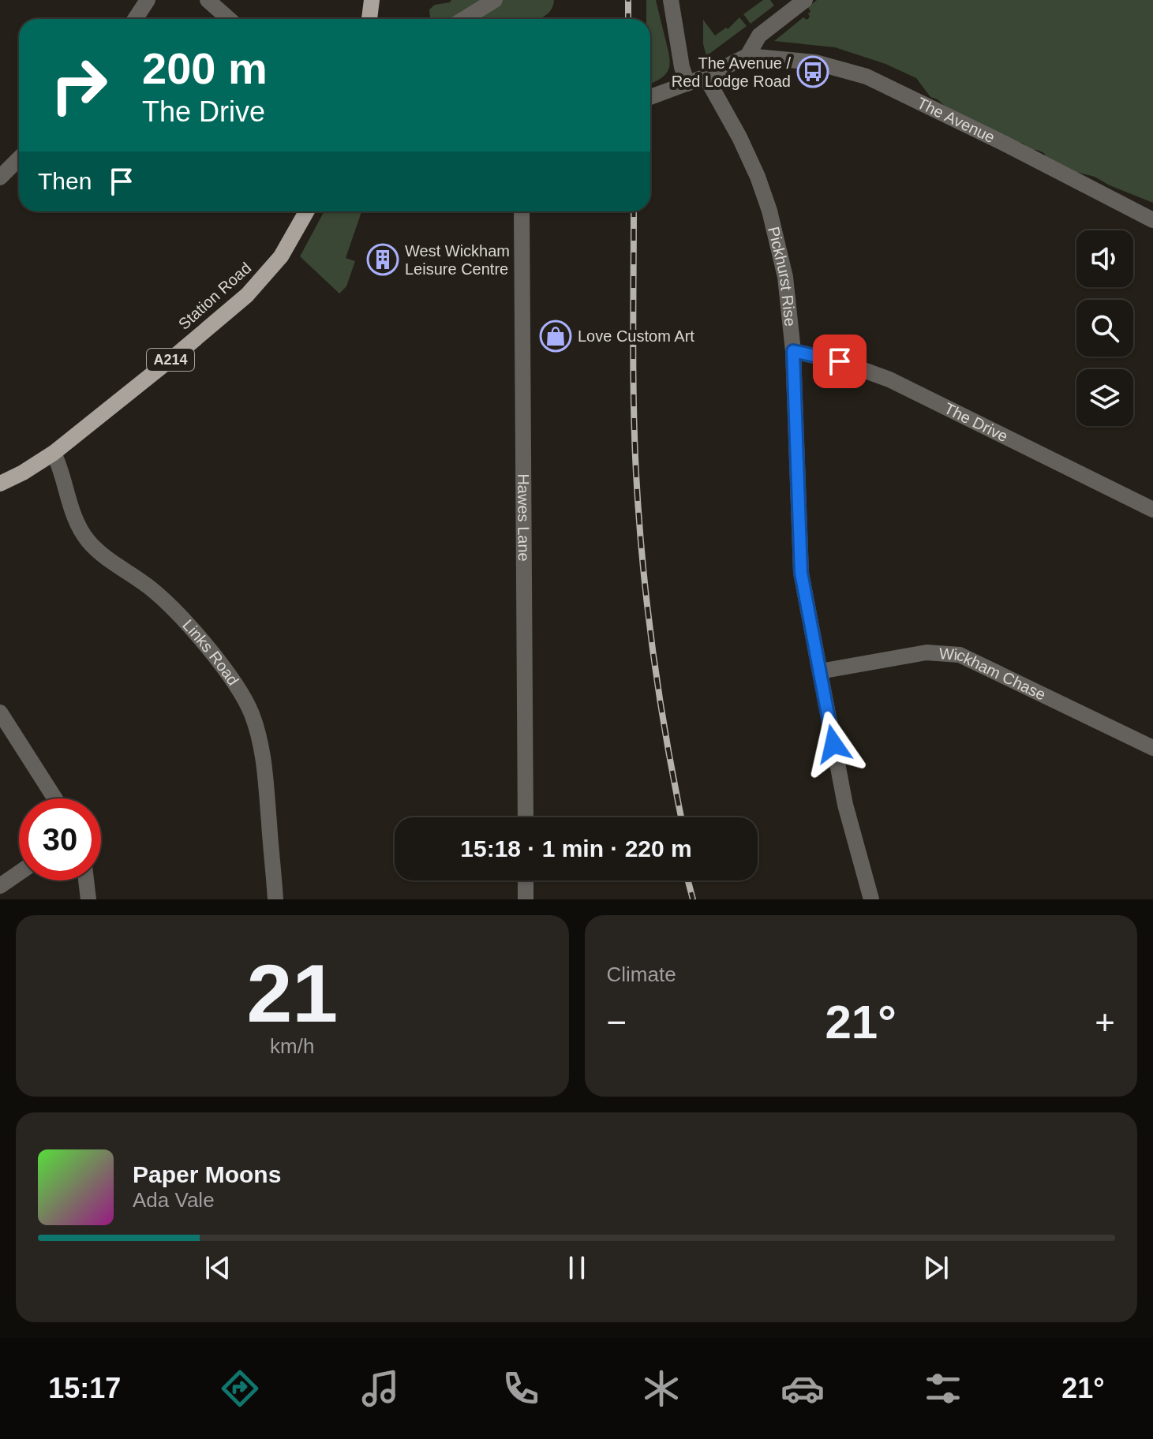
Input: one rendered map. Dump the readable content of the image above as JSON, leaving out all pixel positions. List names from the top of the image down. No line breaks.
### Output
{"streets":{"main road":["Station Road","A214"],"street":["The Avenue","Pickhurst Rise","The Drive","Hawes Lane","Links Road","Wickham Chase"]},"crossings":[["Pickhurst Rise","The Drive"],["Pickhurst Rise","Wickham Chase"],["Station Road","Links Road"]],"places":{"bus stop":["The Avenue / Red Lodge Road"],"building":["West Wickham Leisure Centre"],"shop":["Love Custom Art"]},"page":{"turn":["200 m","The Drive"],"then":"Then","limit":"30","trip":"15:18 · 1 min · 220 m","tile":[["21","km/h"],"Climate"],"heat":["−","21°","+"],"song":["Paper Moons","Ada Vale"],"tabs":["15:17","21°"]}}
